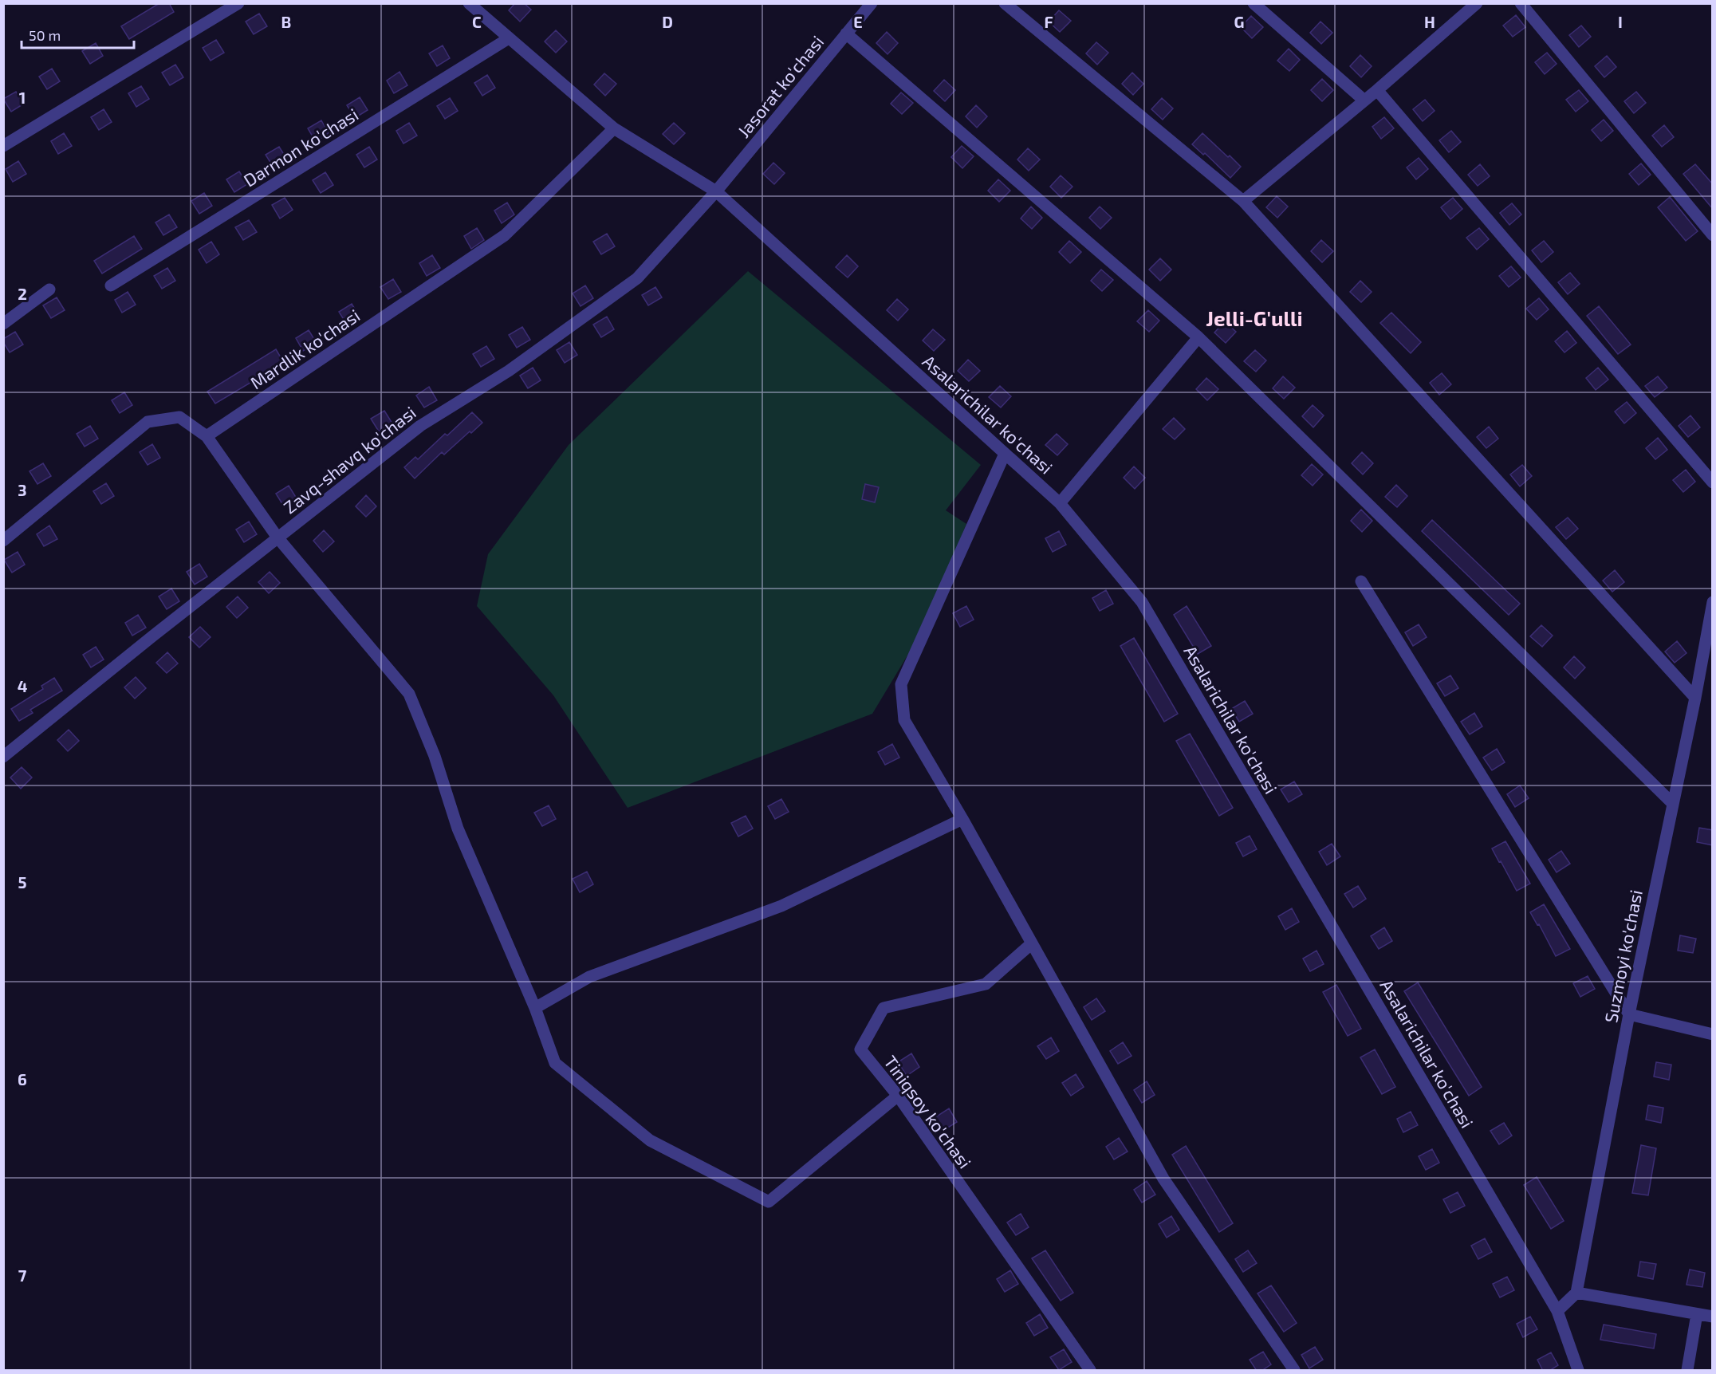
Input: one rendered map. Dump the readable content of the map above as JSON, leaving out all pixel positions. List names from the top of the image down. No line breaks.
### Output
{"streets":{"street":["Jasorat ko'chasi","Darmon ko'chasi","Mardlik ko'chasi","Asalarichilar ko'chasi","Zavq-shavq ko'chasi","Suzmoyi ko'chasi","Tiniqsoy ko'chasi"]},"crossings":[["Jasorat ko'chasi","Asalarichilar ko'chasi"],["Jasorat ko'chasi","Zavq-shavq ko'chasi"],["Darmon ko'chasi","Asalarichilar ko'chasi"],["Mardlik ko'chasi","Asalarichilar ko'chasi"],["Asalarichilar ko'chasi","Zavq-shavq ko'chasi"]],"districts":["Jelli-G'ulli"],"scale_bar":"50 m","grid":{"columns":["B","C","D","E","F","G","H","I"],"rows":["1","2","3","4","5","6","7"]}}
